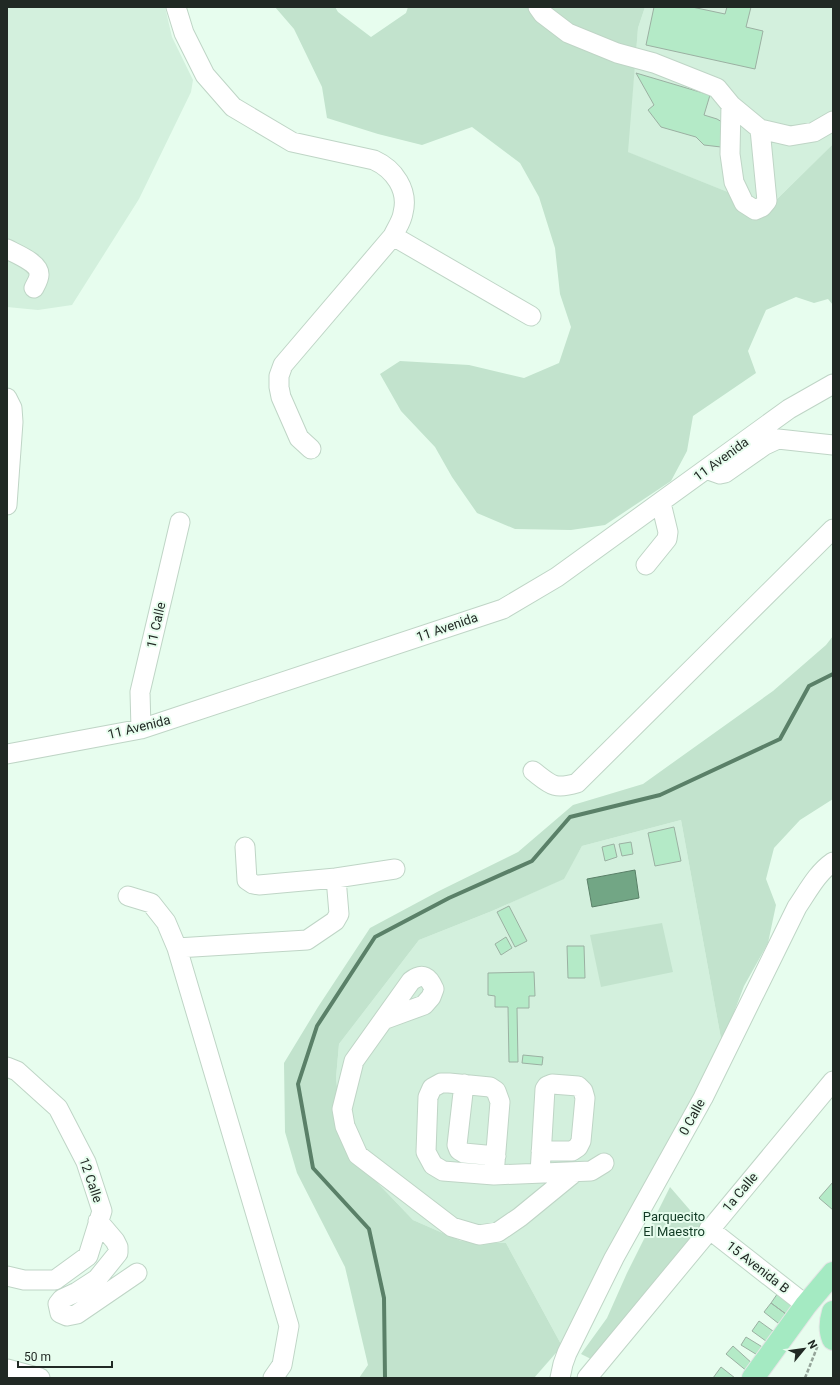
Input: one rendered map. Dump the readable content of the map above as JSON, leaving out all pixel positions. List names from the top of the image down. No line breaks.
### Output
{"streets":{"street":["11 Avenida","11 Calle","0 Calle","12 Calle","1a Calle","15 Avenida B"]},"crossings":[["11 Avenida","11 Calle"],["1a Calle","15 Avenida B"]],"parks":["Parquecito El Maestro"],"scale_bar":"50 m","north":"top right"}
